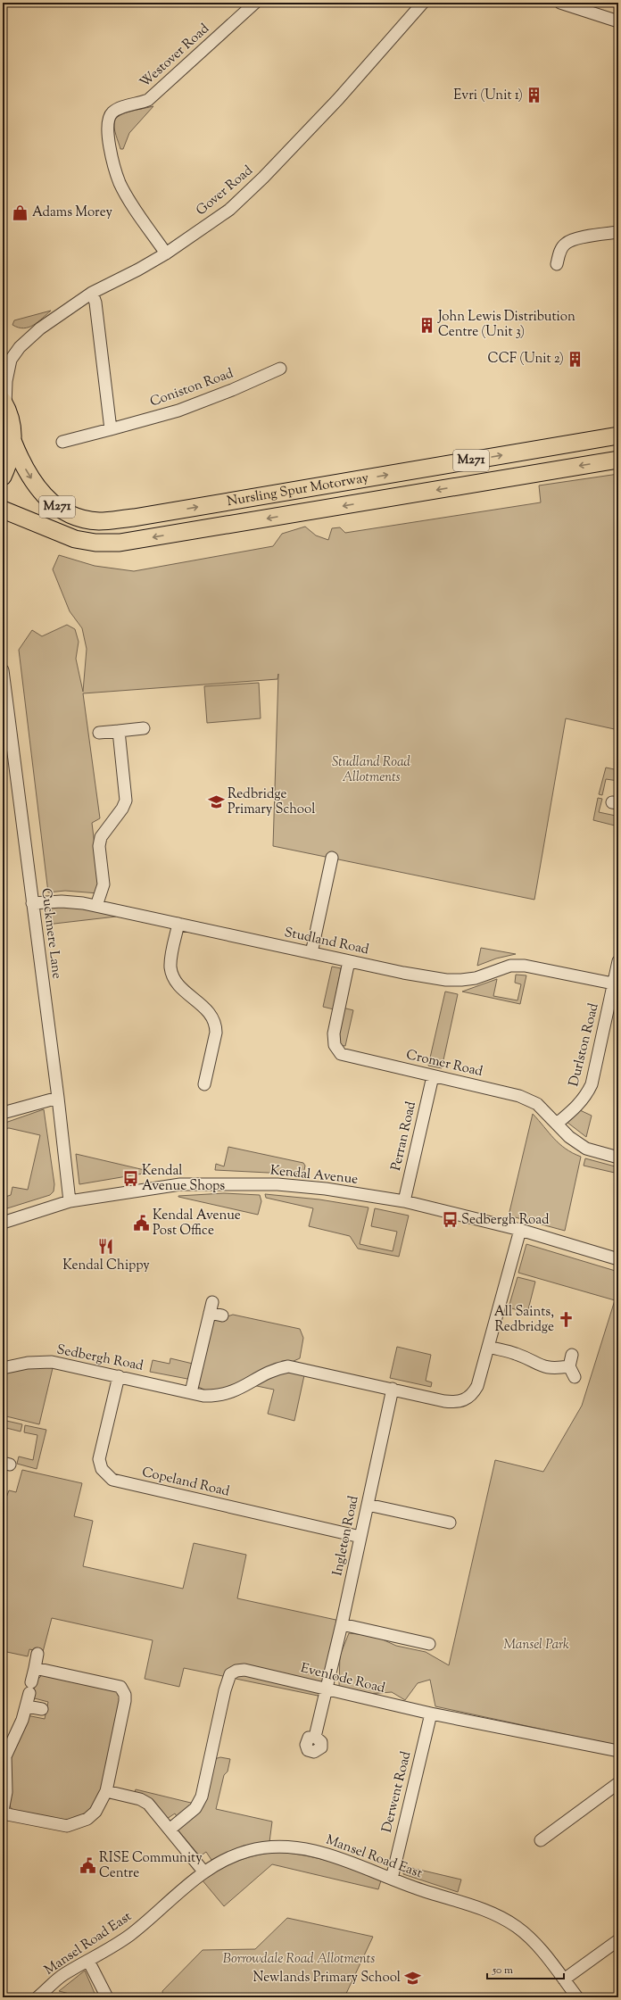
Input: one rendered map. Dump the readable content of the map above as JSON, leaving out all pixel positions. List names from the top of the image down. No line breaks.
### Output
{"streets":{"highway":["M271","Nursling Spur Motorway"],"street":["Westover Road","Gover Road","Coniston Road","Cuckmere Lane","Studland Road","Durlston Road","Cromer Road","Perran Road","Kendal Avenue","Sedbergh Road","Copeland Road","Ingleton Road","Evenlode Road","Derwent Road","Mansel Road East"]},"crossings":[["Westover Road","Gover Road"],["M271","Nursling Spur Motorway"],["Cuckmere Lane","Studland Road"],["Cuckmere Lane","Kendal Avenue"],["Studland Road","Durlston Road"],["Studland Road","Cromer Road"],["Durlston Road","Cromer Road"],["Cromer Road","Perran Road"],["Perran Road","Kendal Avenue"],["Kendal Avenue","Sedbergh Road"],["Sedbergh Road","Copeland Road"],["Sedbergh Road","Ingleton Road"],["Copeland Road","Ingleton Road"],["Ingleton Road","Evenlode Road"],["Evenlode Road","Derwent Road"],["Derwent Road","Mansel Road East"]],"parks":["Studland Road Allotments","Mansel Park","Borrowdale Road Allotments"],"places":{"building":["Evri (Unit 1)","John Lewis Distribution Centre (Unit 3)","CCF (Unit 2)"],"shop":["Adams Morey"],"school or university":["Redbridge Primary School","Newlands Primary School"],"bus stop":["Kendal Avenue Shops","Sedbergh Road"],"public building":["Kendal Avenue Post Office","RISE Community Centre"],"restaurant":["Kendal Chippy"],"church":["All Saints, Redbridge"]},"scale_bar":"50 m"}
